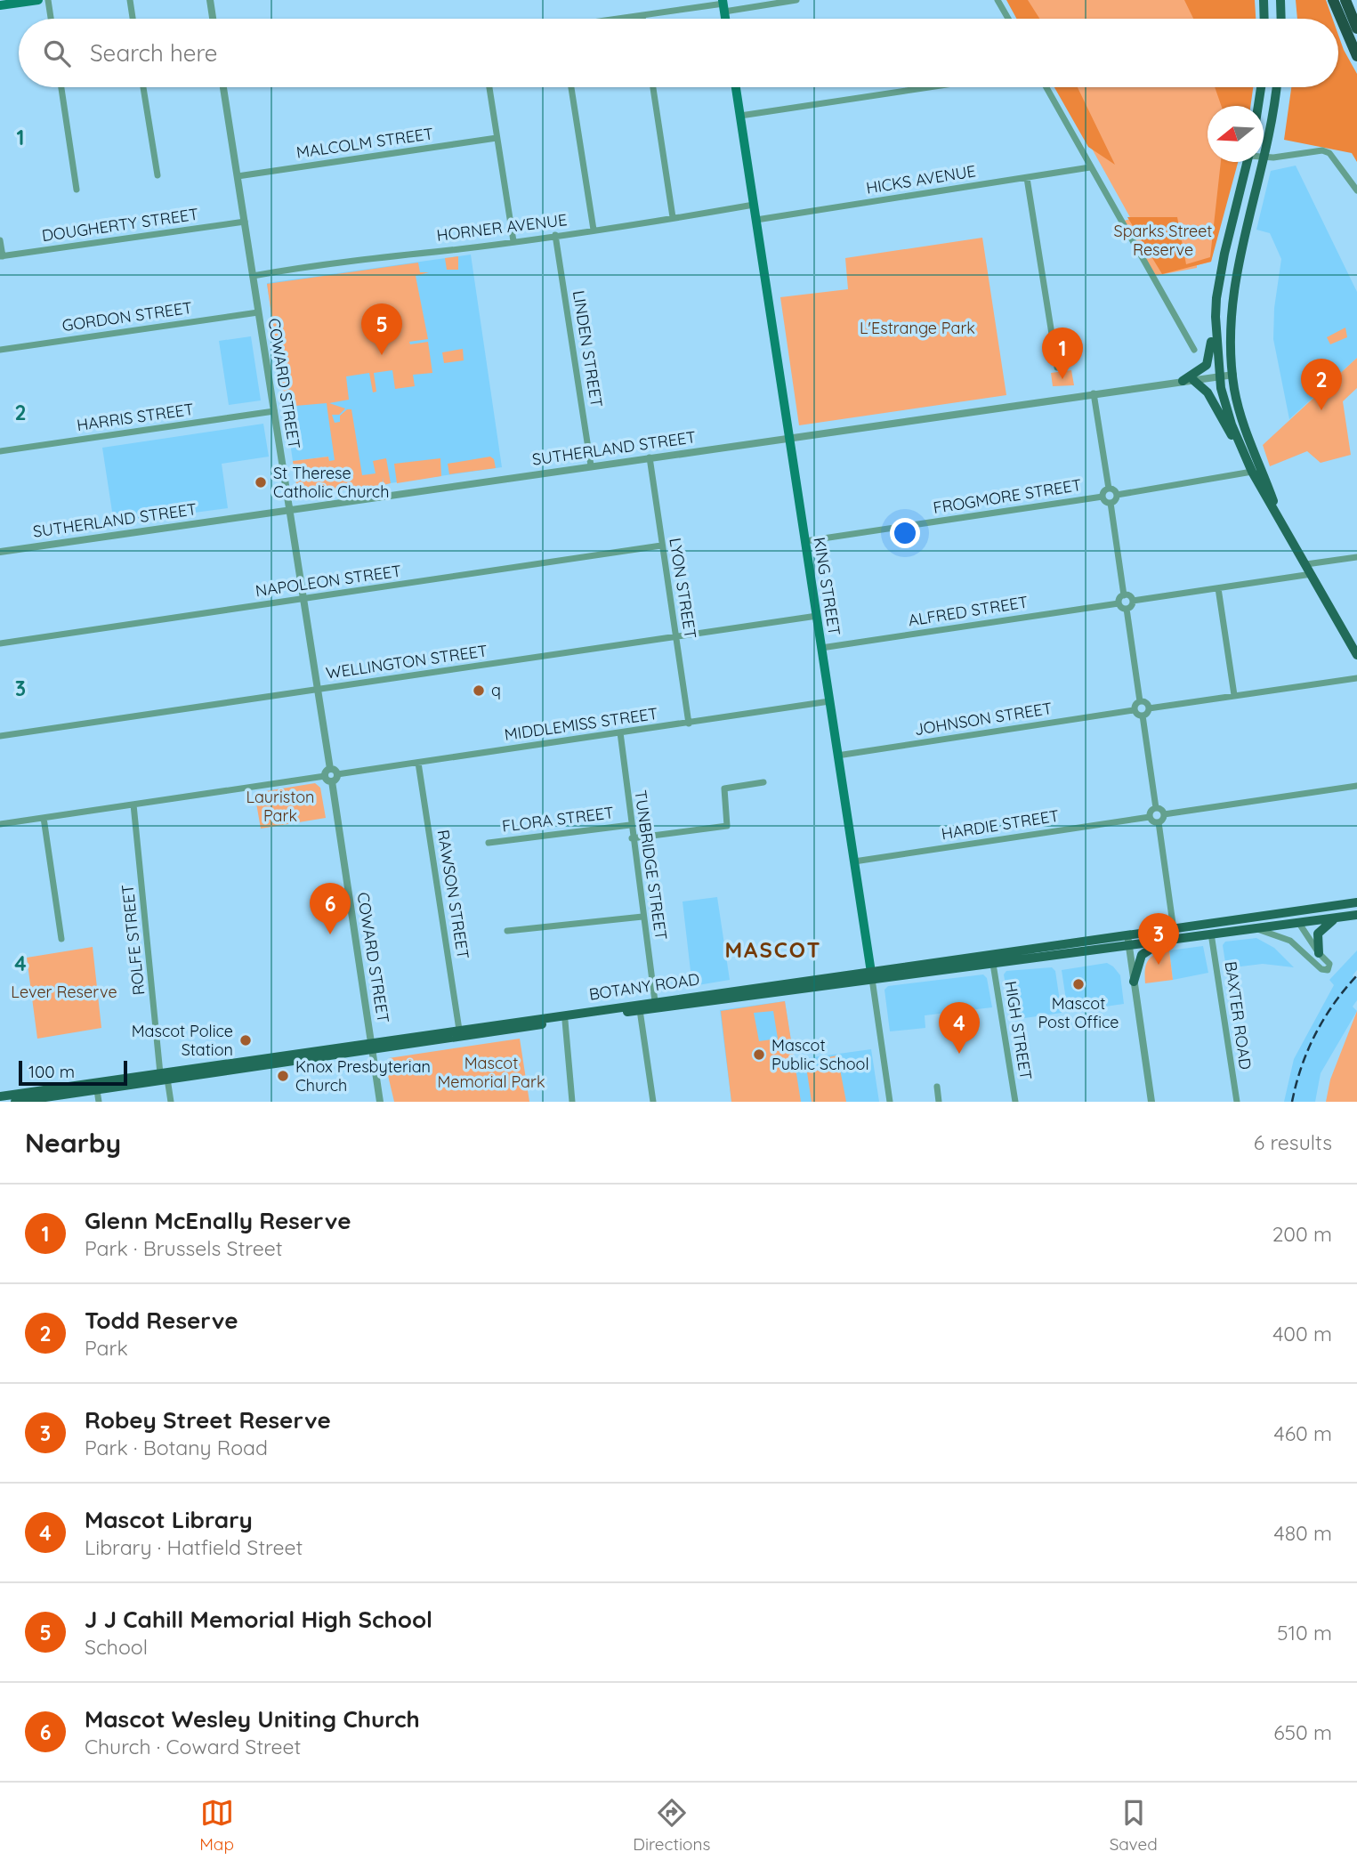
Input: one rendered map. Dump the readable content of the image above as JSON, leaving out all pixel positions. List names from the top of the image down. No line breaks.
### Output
{"streets":{"main road":["KING STREET","BOTANY ROAD"],"street":["MALCOLM STREET","HICKS AVENUE","DOUGHERTY STREET","HORNER AVENUE","GORDON STREET","LINDEN STREET","COWARD STREET","HARRIS STREET","SUTHERLAND STREET","FROGMORE STREET","NAPOLEON STREET","LYON STREET","ALFRED STREET","WELLINGTON STREET","JOHNSON STREET","MIDDLEMISS STREET","FLORA STREET","HARDIE STREET","TUNBRIDGE STREET","RAWSON STREET","ROLFE STREET","BAXTER ROAD","HIGH STREET"]},"crossings":[["MALCOLM STREET","COWARD STREET"],["HICKS AVENUE","KING STREET"],["DOUGHERTY STREET","COWARD STREET"],["HORNER AVENUE","LINDEN STREET"],["HORNER AVENUE","COWARD STREET"],["HORNER AVENUE","KING STREET"],["GORDON STREET","COWARD STREET"],["LINDEN STREET","SUTHERLAND STREET"],["COWARD STREET","HARRIS STREET"],["COWARD STREET","SUTHERLAND STREET"],["COWARD STREET","NAPOLEON STREET"],["COWARD STREET","WELLINGTON STREET"],["COWARD STREET","BOTANY ROAD"],["SUTHERLAND STREET","KING STREET"],["SUTHERLAND STREET","LYON STREET"],["FROGMORE STREET","KING STREET"],["NAPOLEON STREET","LYON STREET"],["KING STREET","ALFRED STREET"],["KING STREET","WELLINGTON STREET"],["KING STREET","JOHNSON STREET"],["KING STREET","MIDDLEMISS STREET"],["KING STREET","HARDIE STREET"],["KING STREET","BOTANY ROAD"],["LYON STREET","WELLINGTON STREET"],["LYON STREET","MIDDLEMISS STREET"],["MIDDLEMISS STREET","TUNBRIDGE STREET"],["MIDDLEMISS STREET","RAWSON STREET"],["FLORA STREET","TUNBRIDGE STREET"],["TUNBRIDGE STREET","BOTANY ROAD"],["RAWSON STREET","BOTANY ROAD"],["ROLFE STREET","BOTANY ROAD"],["BOTANY ROAD","BAXTER ROAD"],["BOTANY ROAD","HIGH STREET"]],"districts":["MASCOT"],"parks":["Sparks Street Reserve","L'Estrange Park","Lauriston Park","Lever Reserve","Mascot Memorial Park"],"places":["St Therese Catholic Church","q","Mascot Post Office","Mascot Police Station","Mascot Public School","Knox Presbyterian Church"],"scale_bar":"100 m","north":"left","page":{"search":"Search here","pins":["5","1","2","6","3","4"],"scale":"100 m","heading":["Nearby","6 results"],"list":[{"mark":"1","name":"Glenn McEnally Reserve","note":"Park · Brussels Street","value":"200 m"},{"mark":"2","name":"Todd Reserve","note":"Park","value":"400 m"},{"mark":"3","name":"Robey Street Reserve","note":"Park · Botany Road","value":"460 m"},{"mark":"4","name":"Mascot Library","note":"Library · Hatfield Street","value":"480 m"},{"mark":"5","name":"J J Cahill Memorial High School","note":"School","value":"510 m"},{"mark":"6","name":"Mascot Wesley Uniting Church","note":"Church · Coward Street","value":"650 m"}],"nav":["Map","Directions","Saved"]},"grid":{"rows":["1","2","3","4"]}}
